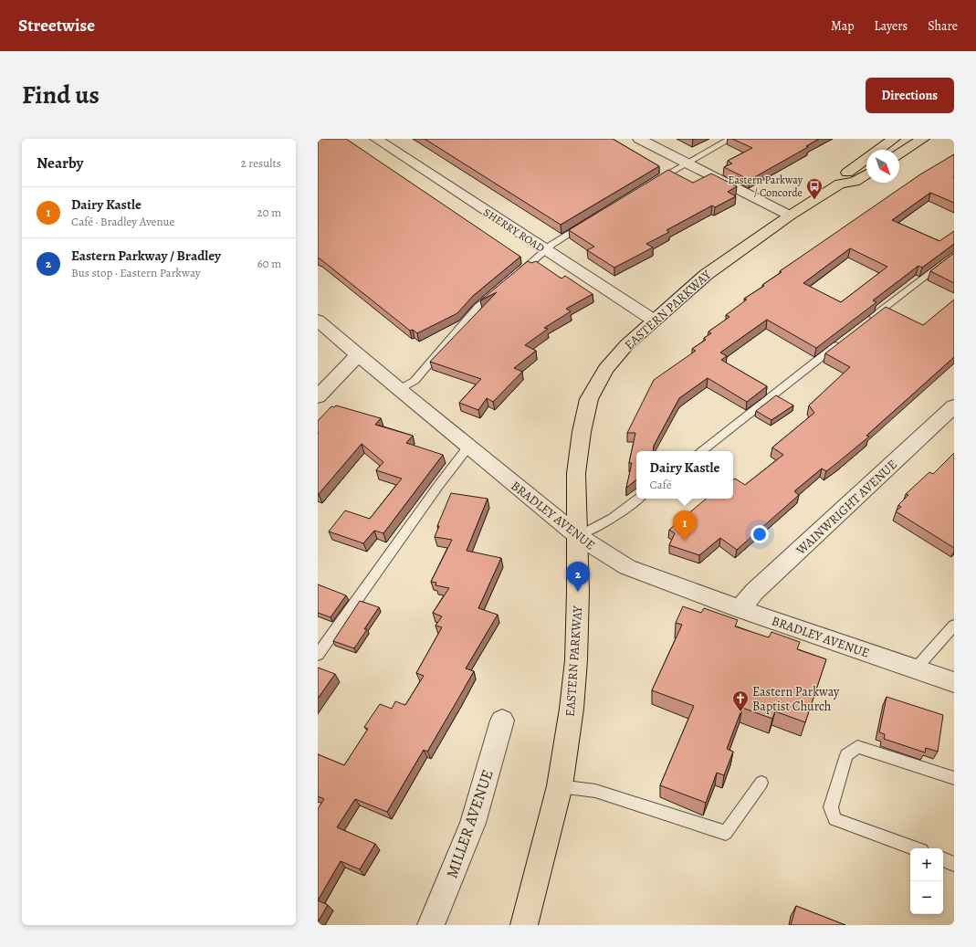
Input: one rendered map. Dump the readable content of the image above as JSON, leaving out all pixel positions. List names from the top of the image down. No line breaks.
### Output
{"streets":{"main road":["EASTERN PARKWAY"],"street":["SHERRY ROAD","WAINWRIGHT AVENUE","BRADLEY AVENUE","MILLER AVENUE"]},"crossings":[["SHERRY ROAD","EASTERN PARKWAY"],["EASTERN PARKWAY","BRADLEY AVENUE"],["WAINWRIGHT AVENUE","BRADLEY AVENUE"]],"places":{"bus stop":["Eastern Parkway / Concorde"],"church":["Eastern Parkway Baptist Church"]},"north":"bottom right","page":{"header":"Streetwise","nav":["Map","Layers","Share"],"title":"Find us","buttons":"Directions","heading":["Nearby","2 results"],"list":[{"mark":"1","name":"Dairy Kastle","note":"Café · Bradley Avenue","value":"20 m"},{"mark":"2","name":"Eastern Parkway / Bradley","note":"Bus stop · Eastern Parkway","value":"60 m"}],"popup":["Dairy Kastle","Café"],"pins":["1","2"],"map_buttons":["+","−"]}}
